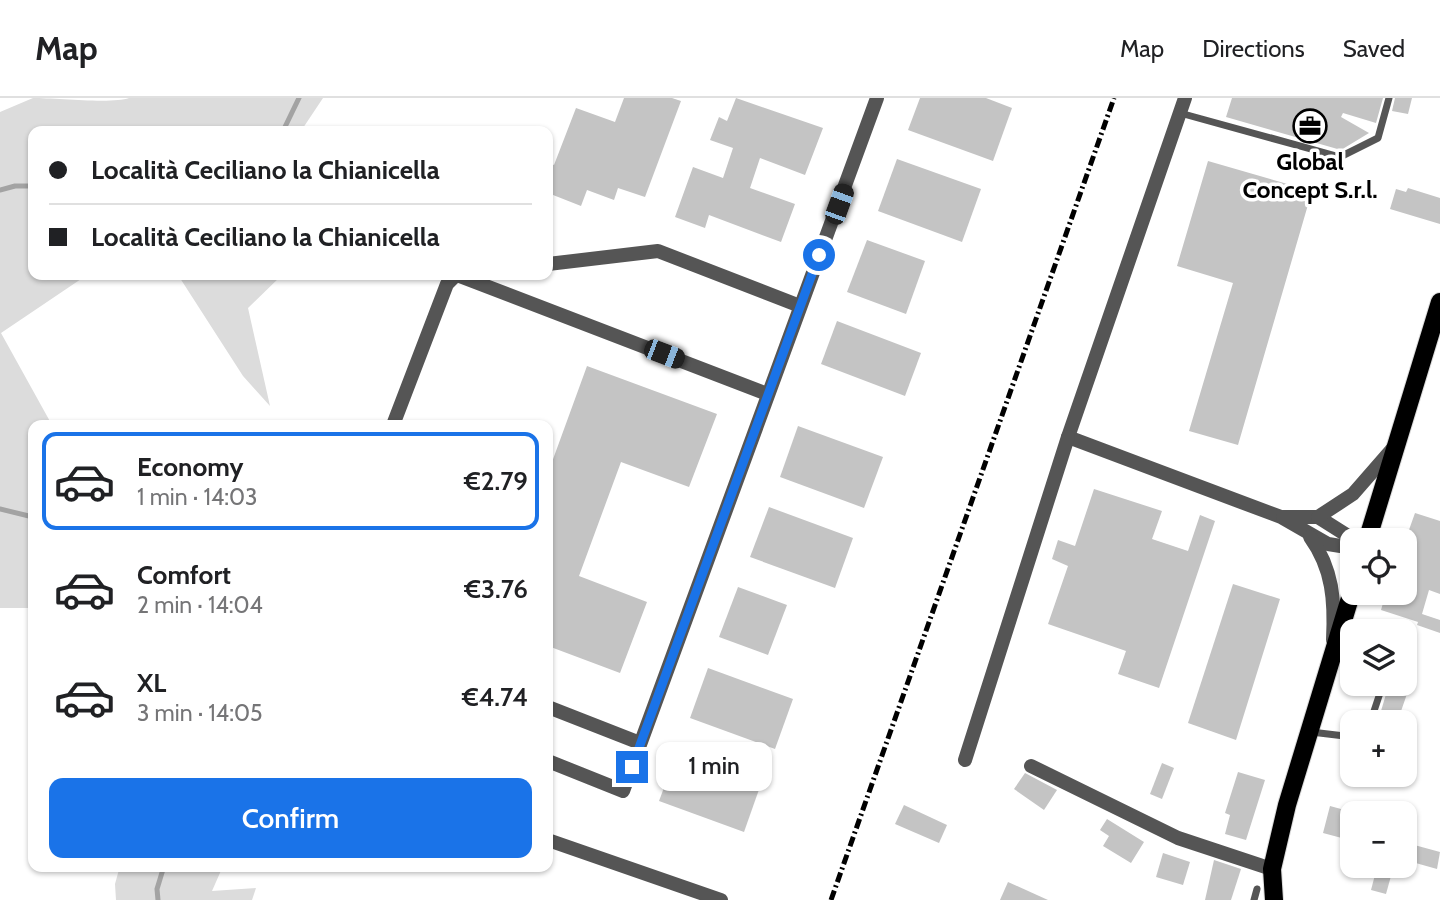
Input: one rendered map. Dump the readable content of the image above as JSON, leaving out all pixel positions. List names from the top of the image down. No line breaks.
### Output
{"places":{"office":["Global Concept S.r.l."]},"page":{"header":"Map","nav":["Map","Directions","Saved"],"banner":["Località Ceciliano la Chianicella","Località Ceciliano la Chianicella"],"list":[{"name":"Economy","note":"1 min · 14:03","value":"€2.79"},{"name":"Comfort","note":"2 min · 14:04","value":"€3.76"},{"name":"XL","note":"3 min · 14:05","value":"€4.74"}],"map_buttons":["+","−"],"bubble":"1 min","buttons":"Confirm"}}
